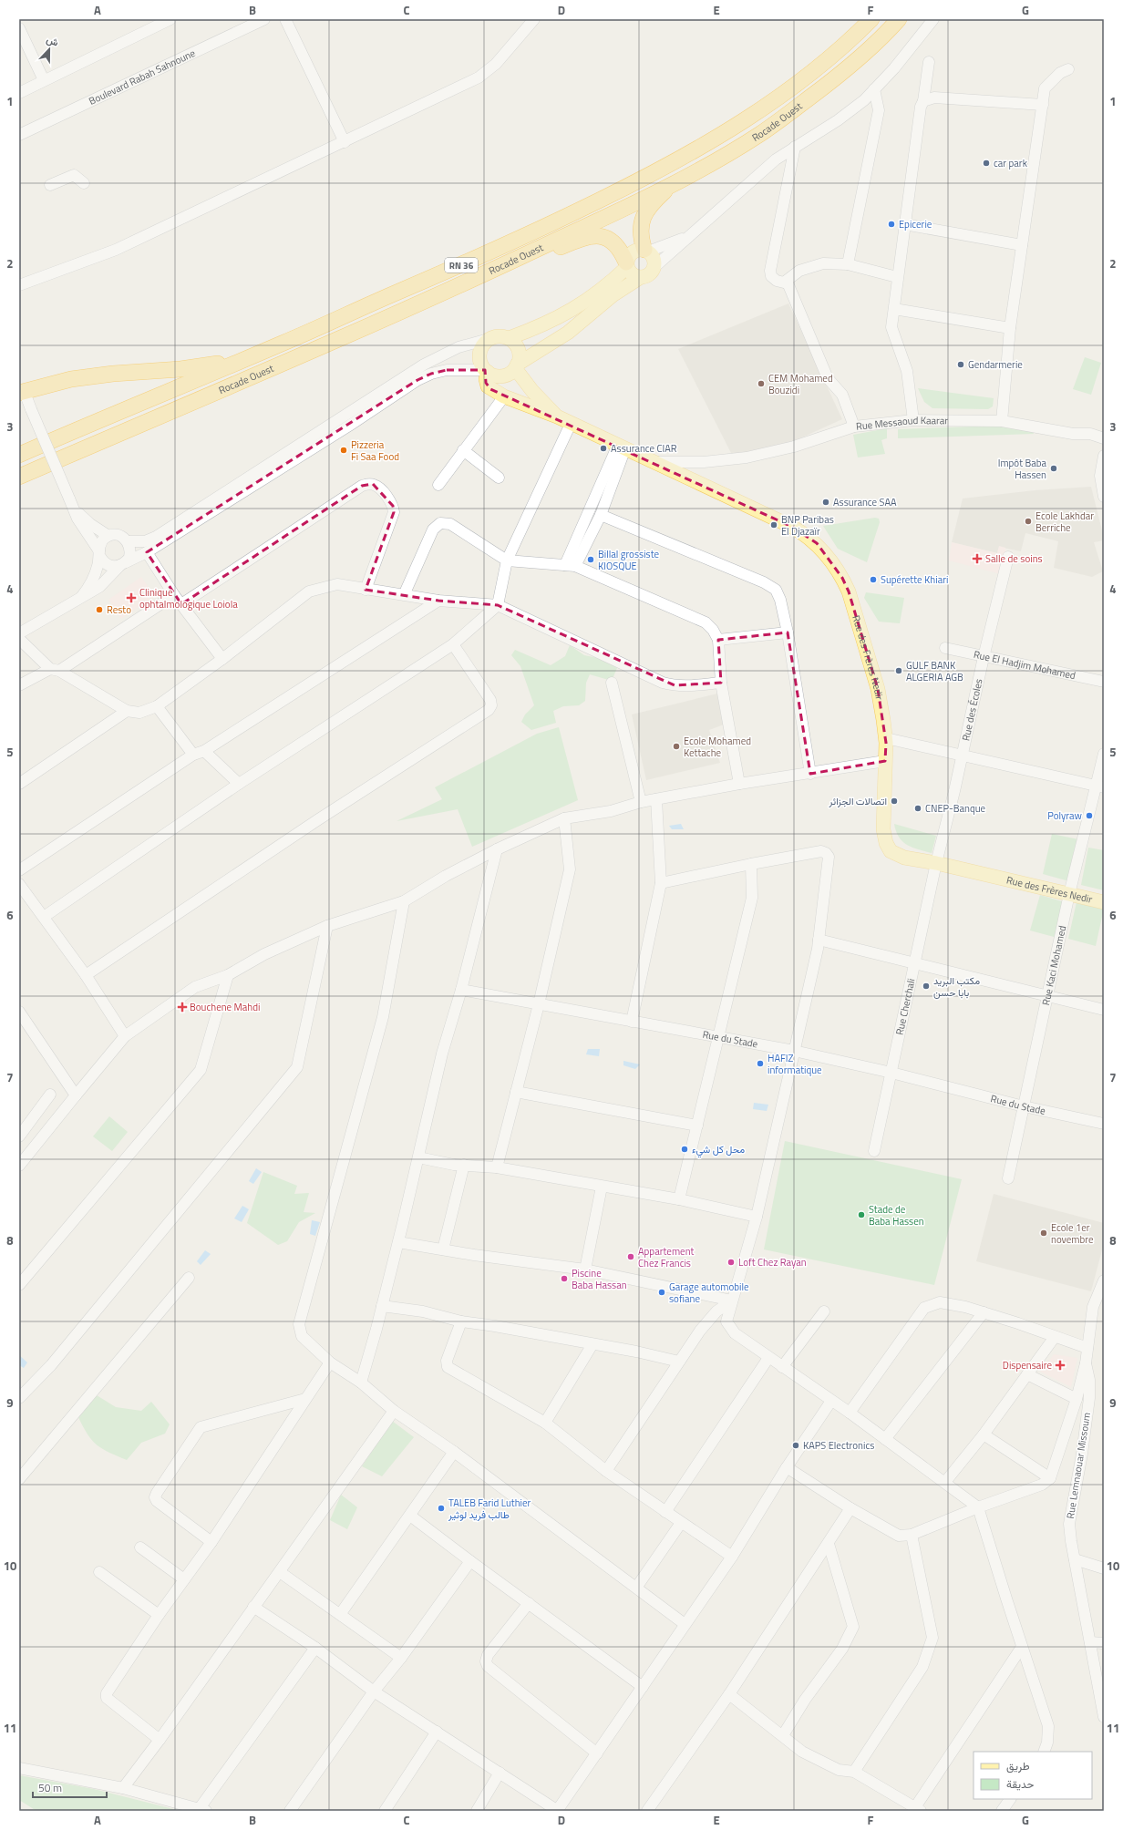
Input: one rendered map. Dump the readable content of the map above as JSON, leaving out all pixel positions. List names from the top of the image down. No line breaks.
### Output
{"streets":{"highway":["Rocade Ouest","RN 36"],"main road":["Rue des Frères Nedir"],"street":["Boulevard Rabah Sahnoune","Rue Messaoud Kaarar","Rue El Hadjim Mohamed","Rue des Écoles","Rue Kaci Mohamed","Rue Cherchali","Rue du Stade","Rue Lemnaouar Missoum"]},"crossings":[["Rue Messaoud Kaarar","Rue des Frères Nedir"],["Rue des Frères Nedir","Rue des Écoles"],["Rue des Frères Nedir","Rue Kaci Mohamed"],["Rue des Frères Nedir","Rue Cherchali"],["Rue El Hadjim Mohamed","Rue des Écoles"],["Rue des Écoles","Rue Cherchali"],["Rue Kaci Mohamed","Rue du Stade"],["Rue Cherchali","Rue du Stade"]],"places":{"other":["car park","Epicerie","Gendarmerie","CEM Mohamed Bouzidi","Assurance CIAR","Pizzeria Fi Saa Food","Impôt Baba Hassen","Assurance SAA","Ecole Lakhdar Berriche","BNP Paribas El Djazaïr","Billal grossiste KIOSQUE","Supérette Khiari","Resto","GULF BANK ALGERIA AGB","Ecole Mohamed Kettache","اتصالات الجزائر","CNEP-Banque","Polyraw","مكتب البريد بابا حسن","HAFIZ informatique","محل كل شيء","Stade de Baba Hassen","Ecole 1er novembre","Appartement Chez Francis","Loft Chez Rayan","Piscine Baba Hassan","Garage automobile sofiane","KAPS Electronics","TALEB Farid Luthier طالب فريد لوثير"],"health":["Salle de soins","Clinique ophtalmologique Loiola","Bouchene Mahdi","Dispensaire"]},"legend":["طريق","حديقة"],"scale_bar":"50 m","north":"top","grid":{"columns":["A","B","C","D","E","F","G"],"rows":["1","2","3","4","5","6","7","8","9","10","11"]}}
